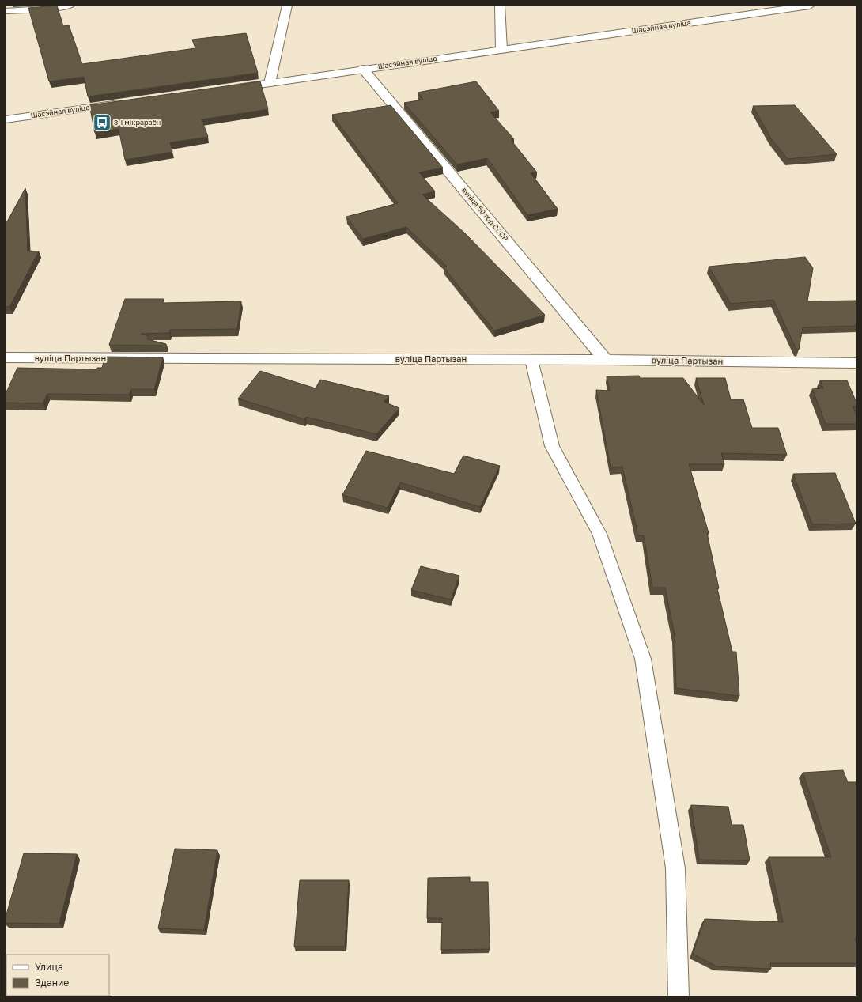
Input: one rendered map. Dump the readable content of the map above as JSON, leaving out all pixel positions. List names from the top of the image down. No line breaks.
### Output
{"streets":{"street":["Шасэйная вуліца","вуліца 50 год СССР","вуліца Партызан"]},"crossings":[["Шасэйная вуліца","вуліца 50 год СССР"],["вуліца 50 год СССР","вуліца Партызан"]],"places":{"bus stop":["3-і мікрараён"]},"legend":["Улица","Здание"]}
